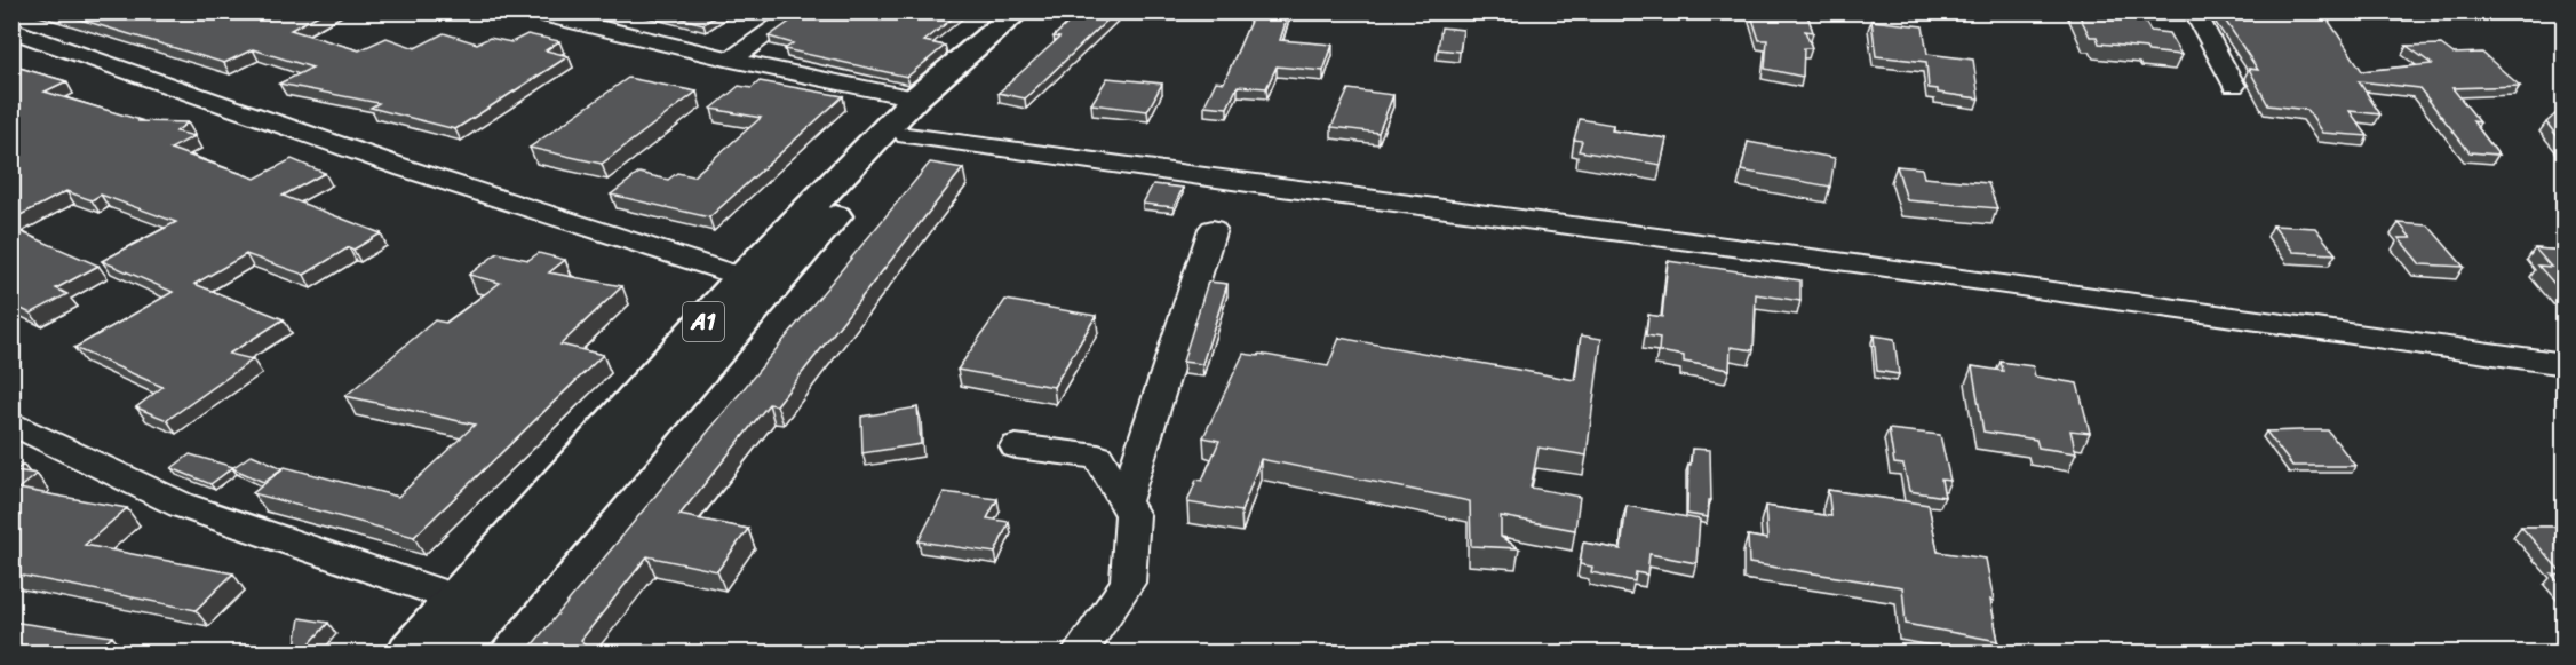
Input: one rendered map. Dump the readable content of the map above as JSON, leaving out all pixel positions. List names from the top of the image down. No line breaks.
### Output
{"streets":{"highway":["A1"]}}
